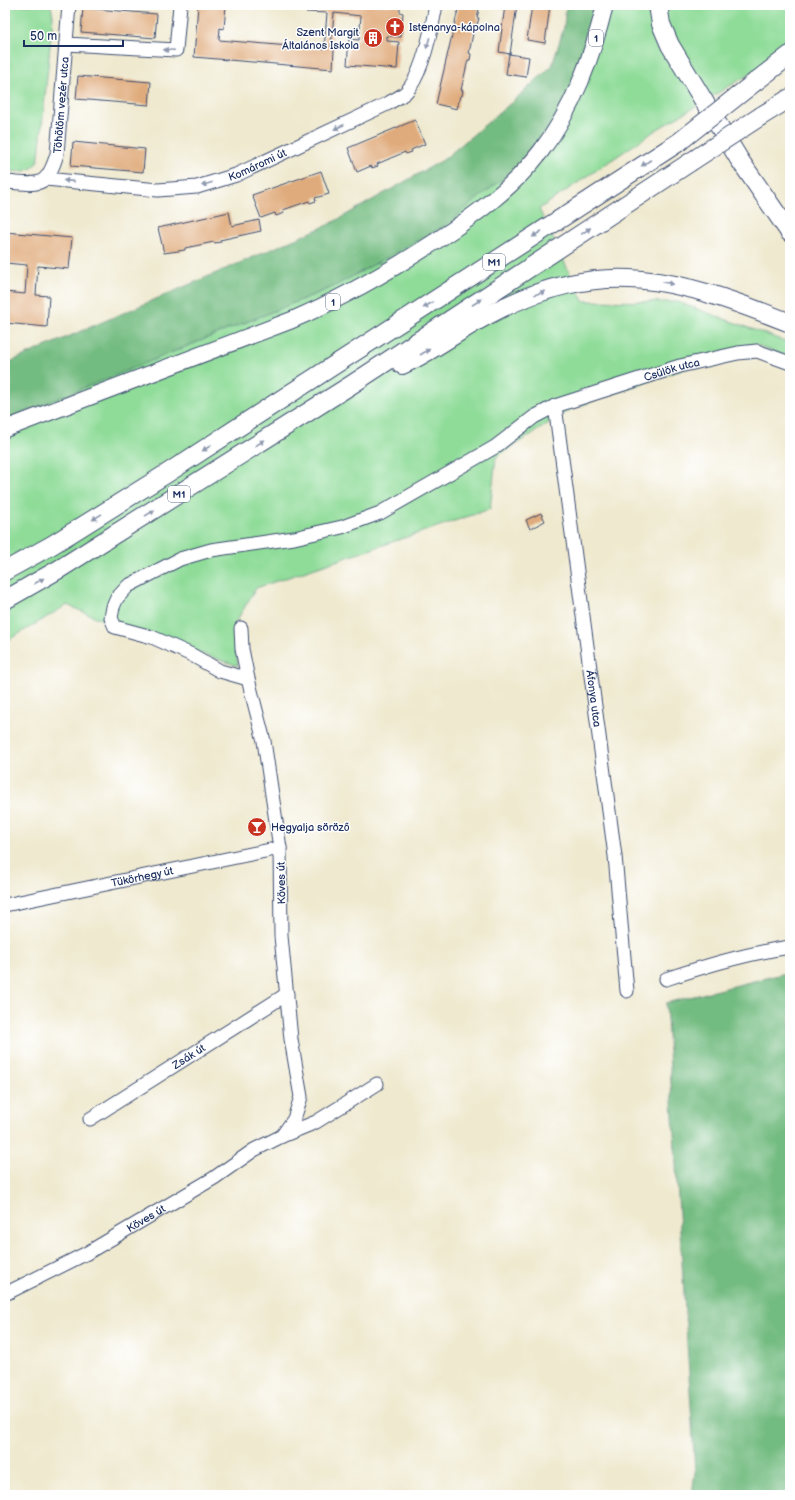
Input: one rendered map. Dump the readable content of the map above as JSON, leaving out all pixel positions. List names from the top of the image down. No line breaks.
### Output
{"streets":{"highway":["M1"],"main road":["1"],"street":["Töhötöm vezér utca","Komáromi út","Csülök utca","Áfonya utca","Tükörhegy út","Köves út","Zsák út"]},"crossings":[["Töhötöm vezér utca","Komáromi út"],["Csülök utca","Áfonya utca"],["Csülök utca","Köves út"],["Tükörhegy út","Köves út"],["Köves út","Zsák út"]],"one_way":["Komáromi út"],"places":{"church":["Istenanya-kápolna"],"building":["Szent Margit Általános Iskola"],"bar":["Hegyalja söröző"]},"scale_bar":"50 m"}
